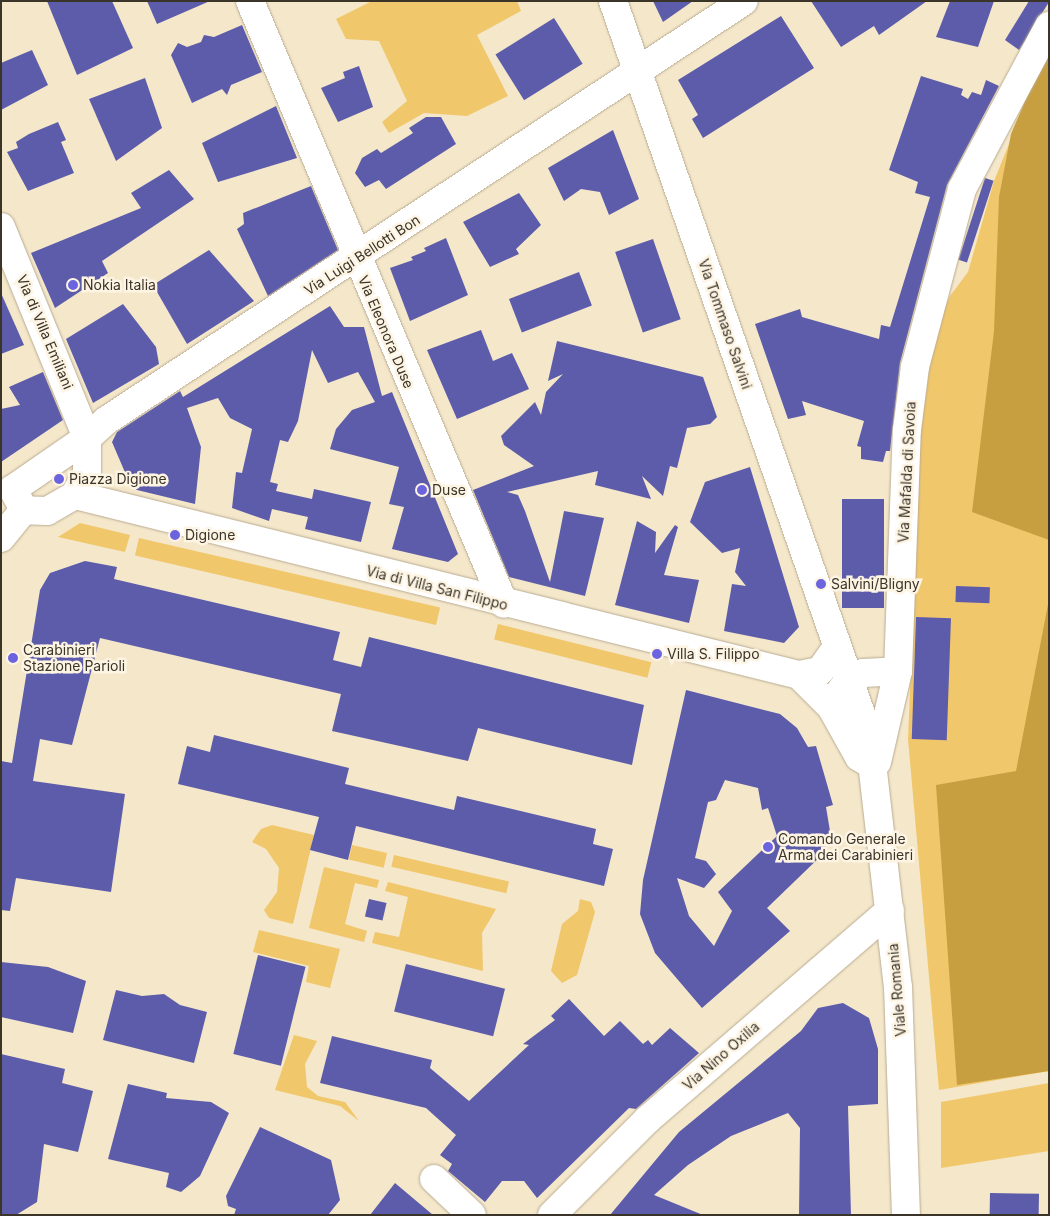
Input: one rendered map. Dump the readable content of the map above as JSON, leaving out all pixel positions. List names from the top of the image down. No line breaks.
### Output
{"streets":{"street":["Via Luigi Bellotti Bon","Via Tommaso Salvini","Via di Villa Emiliani","Via Eleonora Duse","Via Mafalda di Savoia","Via di Villa San Filippo","Viale Romania","Via Nino Oxilia"]},"crossings":[["Via Luigi Bellotti Bon","Via Tommaso Salvini"],["Via Luigi Bellotti Bon","Via di Villa Emiliani"],["Via Luigi Bellotti Bon","Via Eleonora Duse"],["Via Tommaso Salvini","Via Mafalda di Savoia"],["Via Tommaso Salvini","Viale Romania"],["Via Eleonora Duse","Via di Villa San Filippo"],["Via Mafalda di Savoia","Viale Romania"],["Viale Romania","Via Nino Oxilia"]],"places":["Nokia Italia","Piazza Digione","Duse","Digione","Salvini/Bligny","Villa S. Filippo","Carabinieri Stazione Parioli","Comando Generale Arma dei Carabinieri"]}
